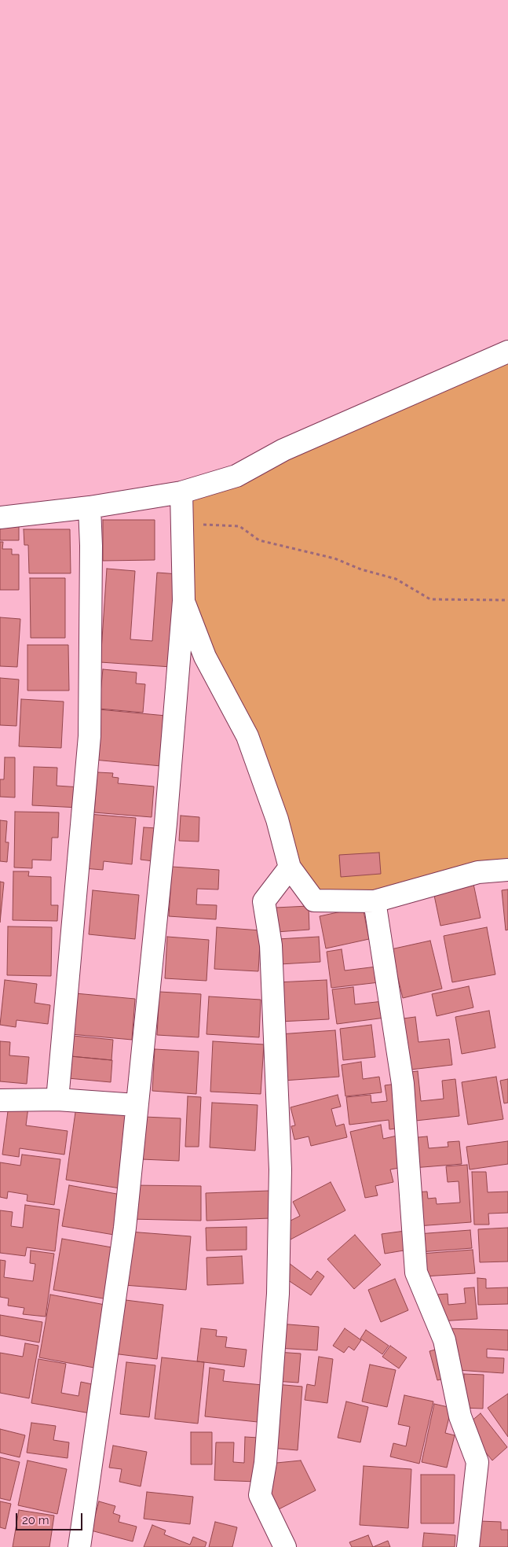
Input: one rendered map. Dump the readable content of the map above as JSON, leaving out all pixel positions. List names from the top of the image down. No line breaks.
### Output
{"scale_bar":"20 m"}
